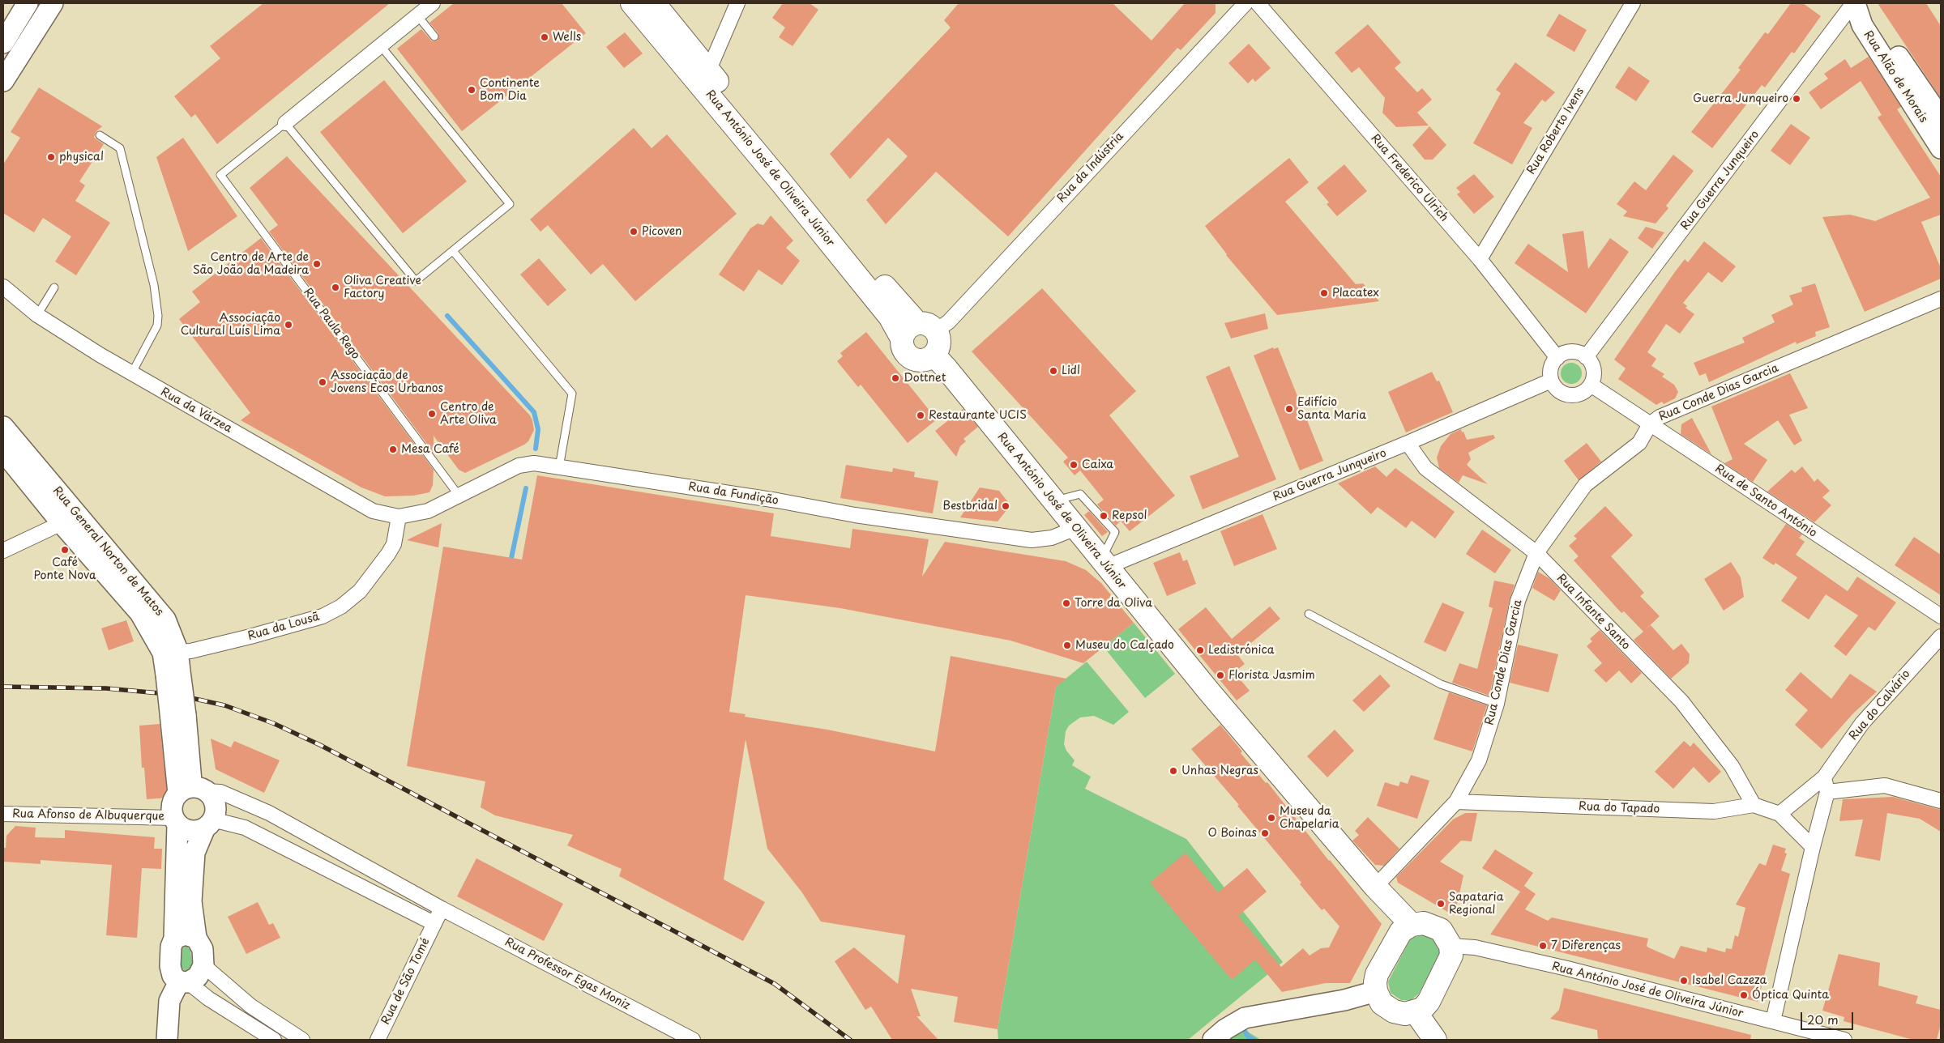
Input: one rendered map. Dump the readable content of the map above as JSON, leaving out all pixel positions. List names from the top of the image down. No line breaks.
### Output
{"streets":{"main road":["Rua António José de Oliveira Júnior"],"street":["Rua Alão de Morais","Rua Roberto Ivens","Rua da Indústria","Rua Frederico Ulrich","Rua Guerra Junqueiro","Rua Paula Rego","Rua Conde Dias Garcia","Rua da Várzea","Rua da Fundição","Rua de Santo António","Rua General Norton de Matos","Rua Infante Santo","Rua da Lousã","Rua do Calvário","Rua do Tapado","Rua Afonso de Albuquerque","Rua Professor Egas Moniz","Rua de São Tomé"]},"crossings":[["Rua Alão de Morais","Rua Guerra Junqueiro"],["Rua Roberto Ivens","Rua Frederico Ulrich"],["Rua da Indústria","Rua António José de Oliveira Júnior"],["Rua António José de Oliveira Júnior","Rua Guerra Junqueiro"],["Rua António José de Oliveira Júnior","Rua Conde Dias Garcia"],["Rua António José de Oliveira Júnior","Rua da Fundição"],["Rua Frederico Ulrich","Rua Guerra Junqueiro"],["Rua Frederico Ulrich","Rua de Santo António"],["Rua Guerra Junqueiro","Rua de Santo António"],["Rua Guerra Junqueiro","Rua Infante Santo"],["Rua Paula Rego","Rua da Fundição"],["Rua Conde Dias Garcia","Rua de Santo António"],["Rua Conde Dias Garcia","Rua Infante Santo"],["Rua Conde Dias Garcia","Rua do Tapado"],["Rua da Várzea","Rua da Fundição"],["Rua da Várzea","Rua da Lousã"],["Rua da Fundição","Rua da Lousã"],["Rua General Norton de Matos","Rua da Lousã"],["Rua General Norton de Matos","Rua Afonso de Albuquerque"],["Rua General Norton de Matos","Rua Professor Egas Moniz"],["Rua Infante Santo","Rua do Tapado"],["Rua do Calvário","Rua do Tapado"],["Rua Afonso de Albuquerque","Rua Professor Egas Moniz"]],"places":["Wells","Continente Bom Dia","Guerra Junqueiro","physical","Picoven","Centro de Arte de São João da Madeira","Oliva Creative Factory","Placatex","Associação Cultural Luís Lima","Lidl","Dottnet","Associação de Jovens Ecos Urbanos","Edifício Santa Maria","Centro de Arte Oliva","Restaurante UCIS","Mesa Café","Caixa","Bestbridal","Repsol","Café Ponte Nova","Torre da Oliva","Museu do Calçado","Ledistrónica","Florista Jasmim","Unhas Negras","Museu da Chapelaria","O Boinas","Sapataria Regional","7 Diferenças","Isabel Cazeza","Óptica Quinta"],"scale_bar":"20 m"}
